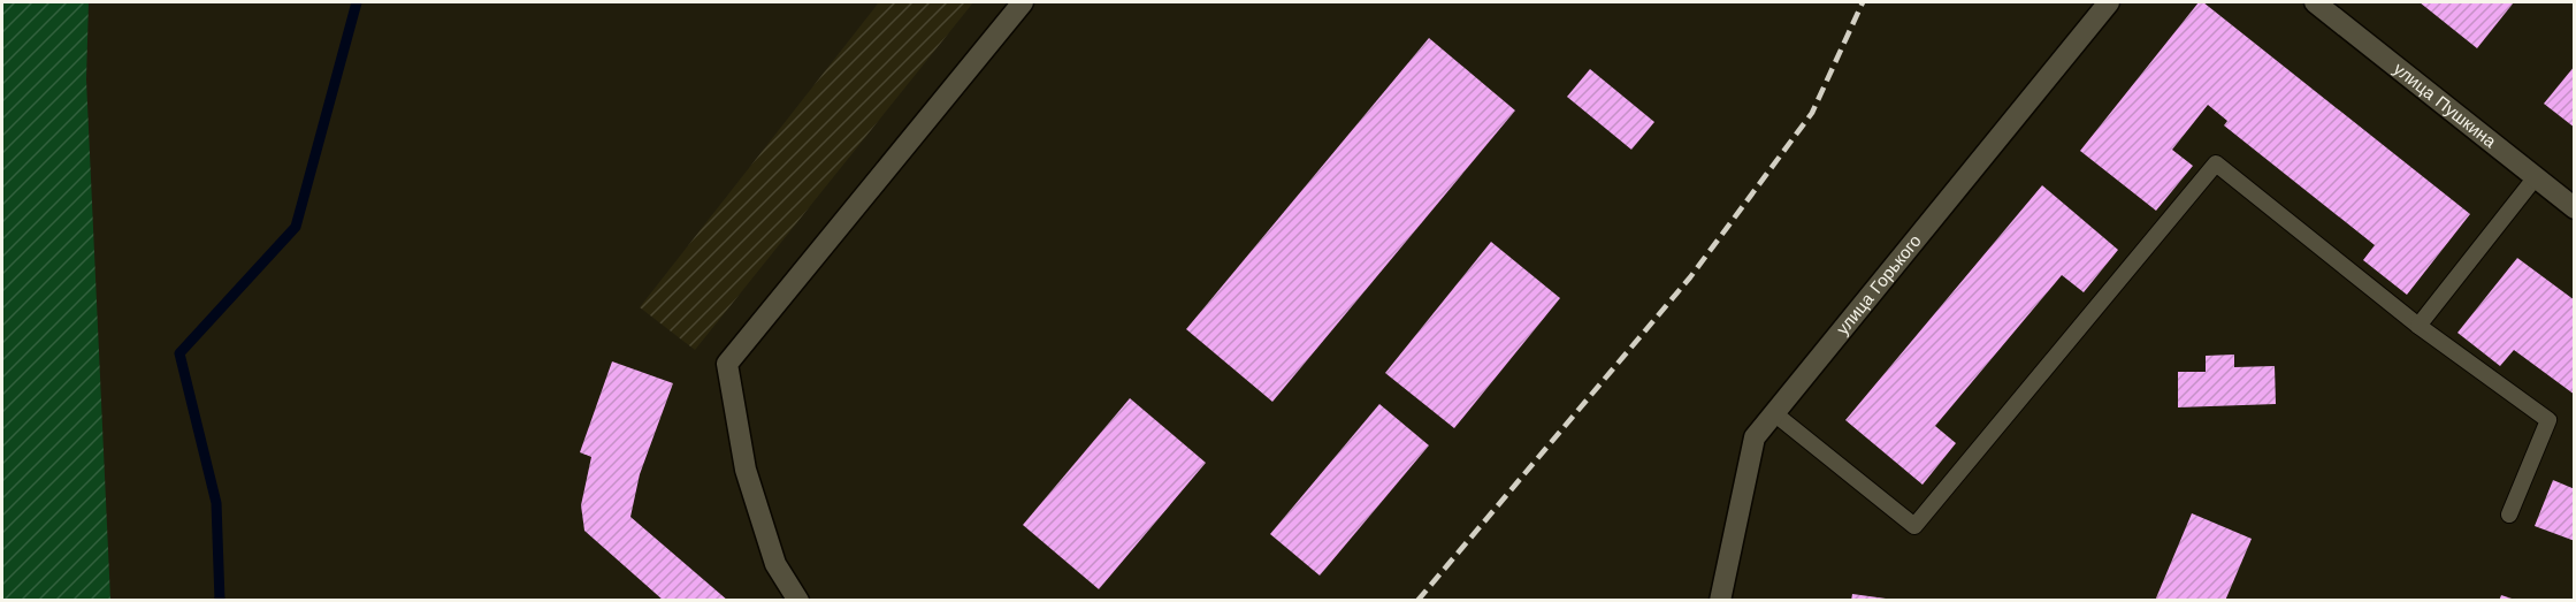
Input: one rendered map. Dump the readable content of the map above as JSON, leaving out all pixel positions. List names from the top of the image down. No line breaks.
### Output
{"streets":{"street":["улица Пушкина","улица Горького"]}}
